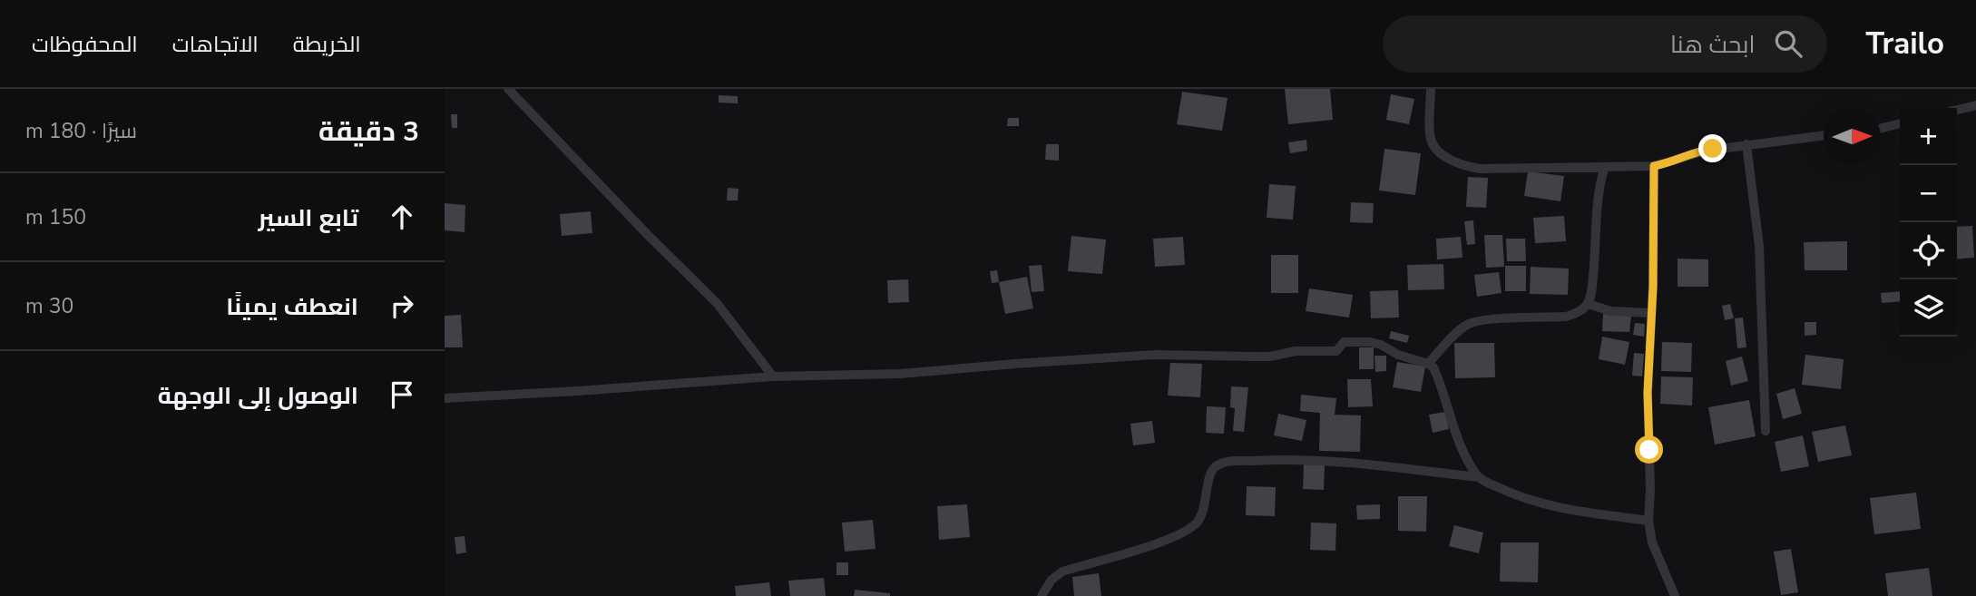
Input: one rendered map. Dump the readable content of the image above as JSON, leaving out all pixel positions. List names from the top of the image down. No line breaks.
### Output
{"north":"right","page":{"header":"Trailo","search":"ابحث هنا","nav":["الخريطة","الاتجاهات","المحفوظات"],"heading":["3 دقيقة","سيرًا · 180 m"],"map_buttons":["+","−"],"list":[["تابع السير","150 m"],["انعطف يمينًا","30 m"],"الوصول إلى الوجهة"]}}
